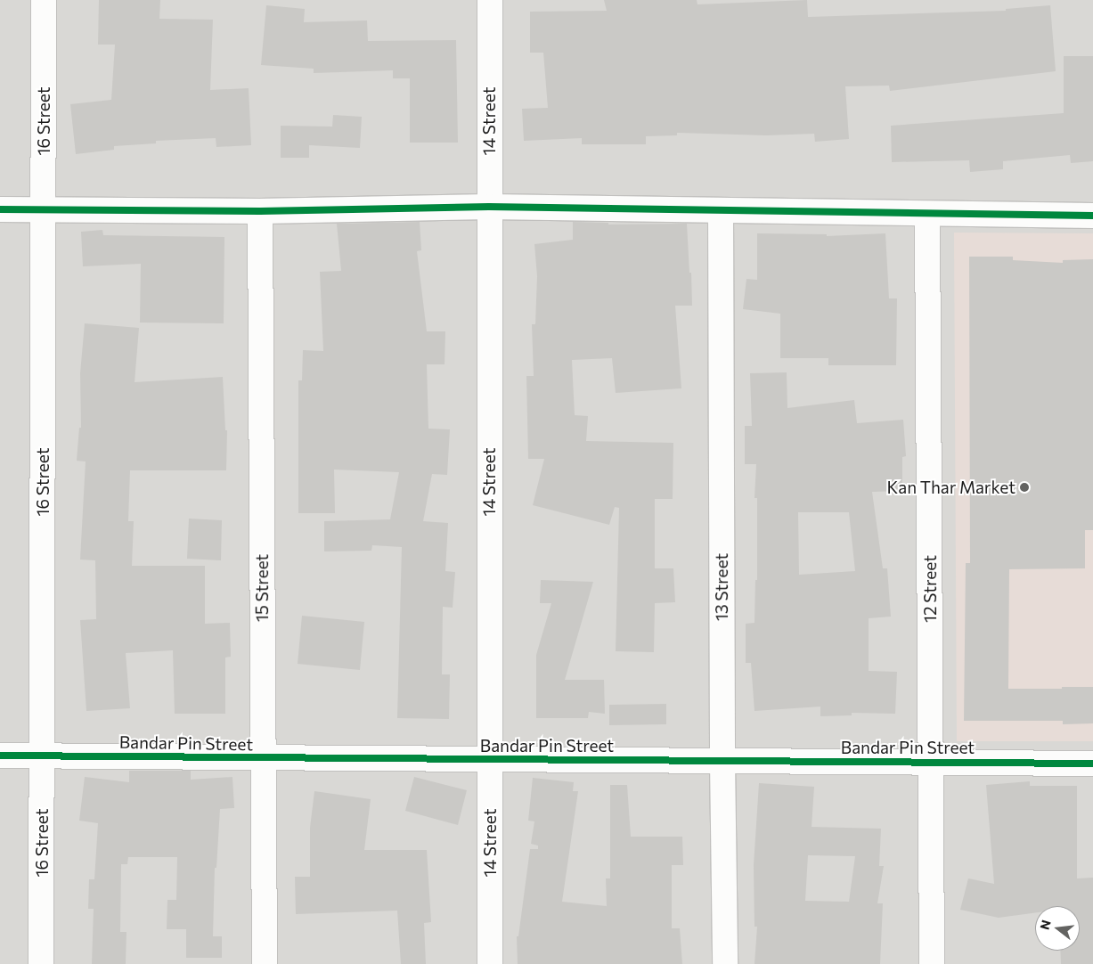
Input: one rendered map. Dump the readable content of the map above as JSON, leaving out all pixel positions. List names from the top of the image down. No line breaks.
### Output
{"streets":{"street":["16 Street","14 Street","13 Street","15 Street","12 Street","Bandar Pin Street"]},"crossings":[["16 Street","Bandar Pin Street"],["14 Street","Bandar Pin Street"],["13 Street","Bandar Pin Street"],["15 Street","Bandar Pin Street"],["12 Street","Bandar Pin Street"]],"places":["Kan Thar Market"],"north":"left"}
